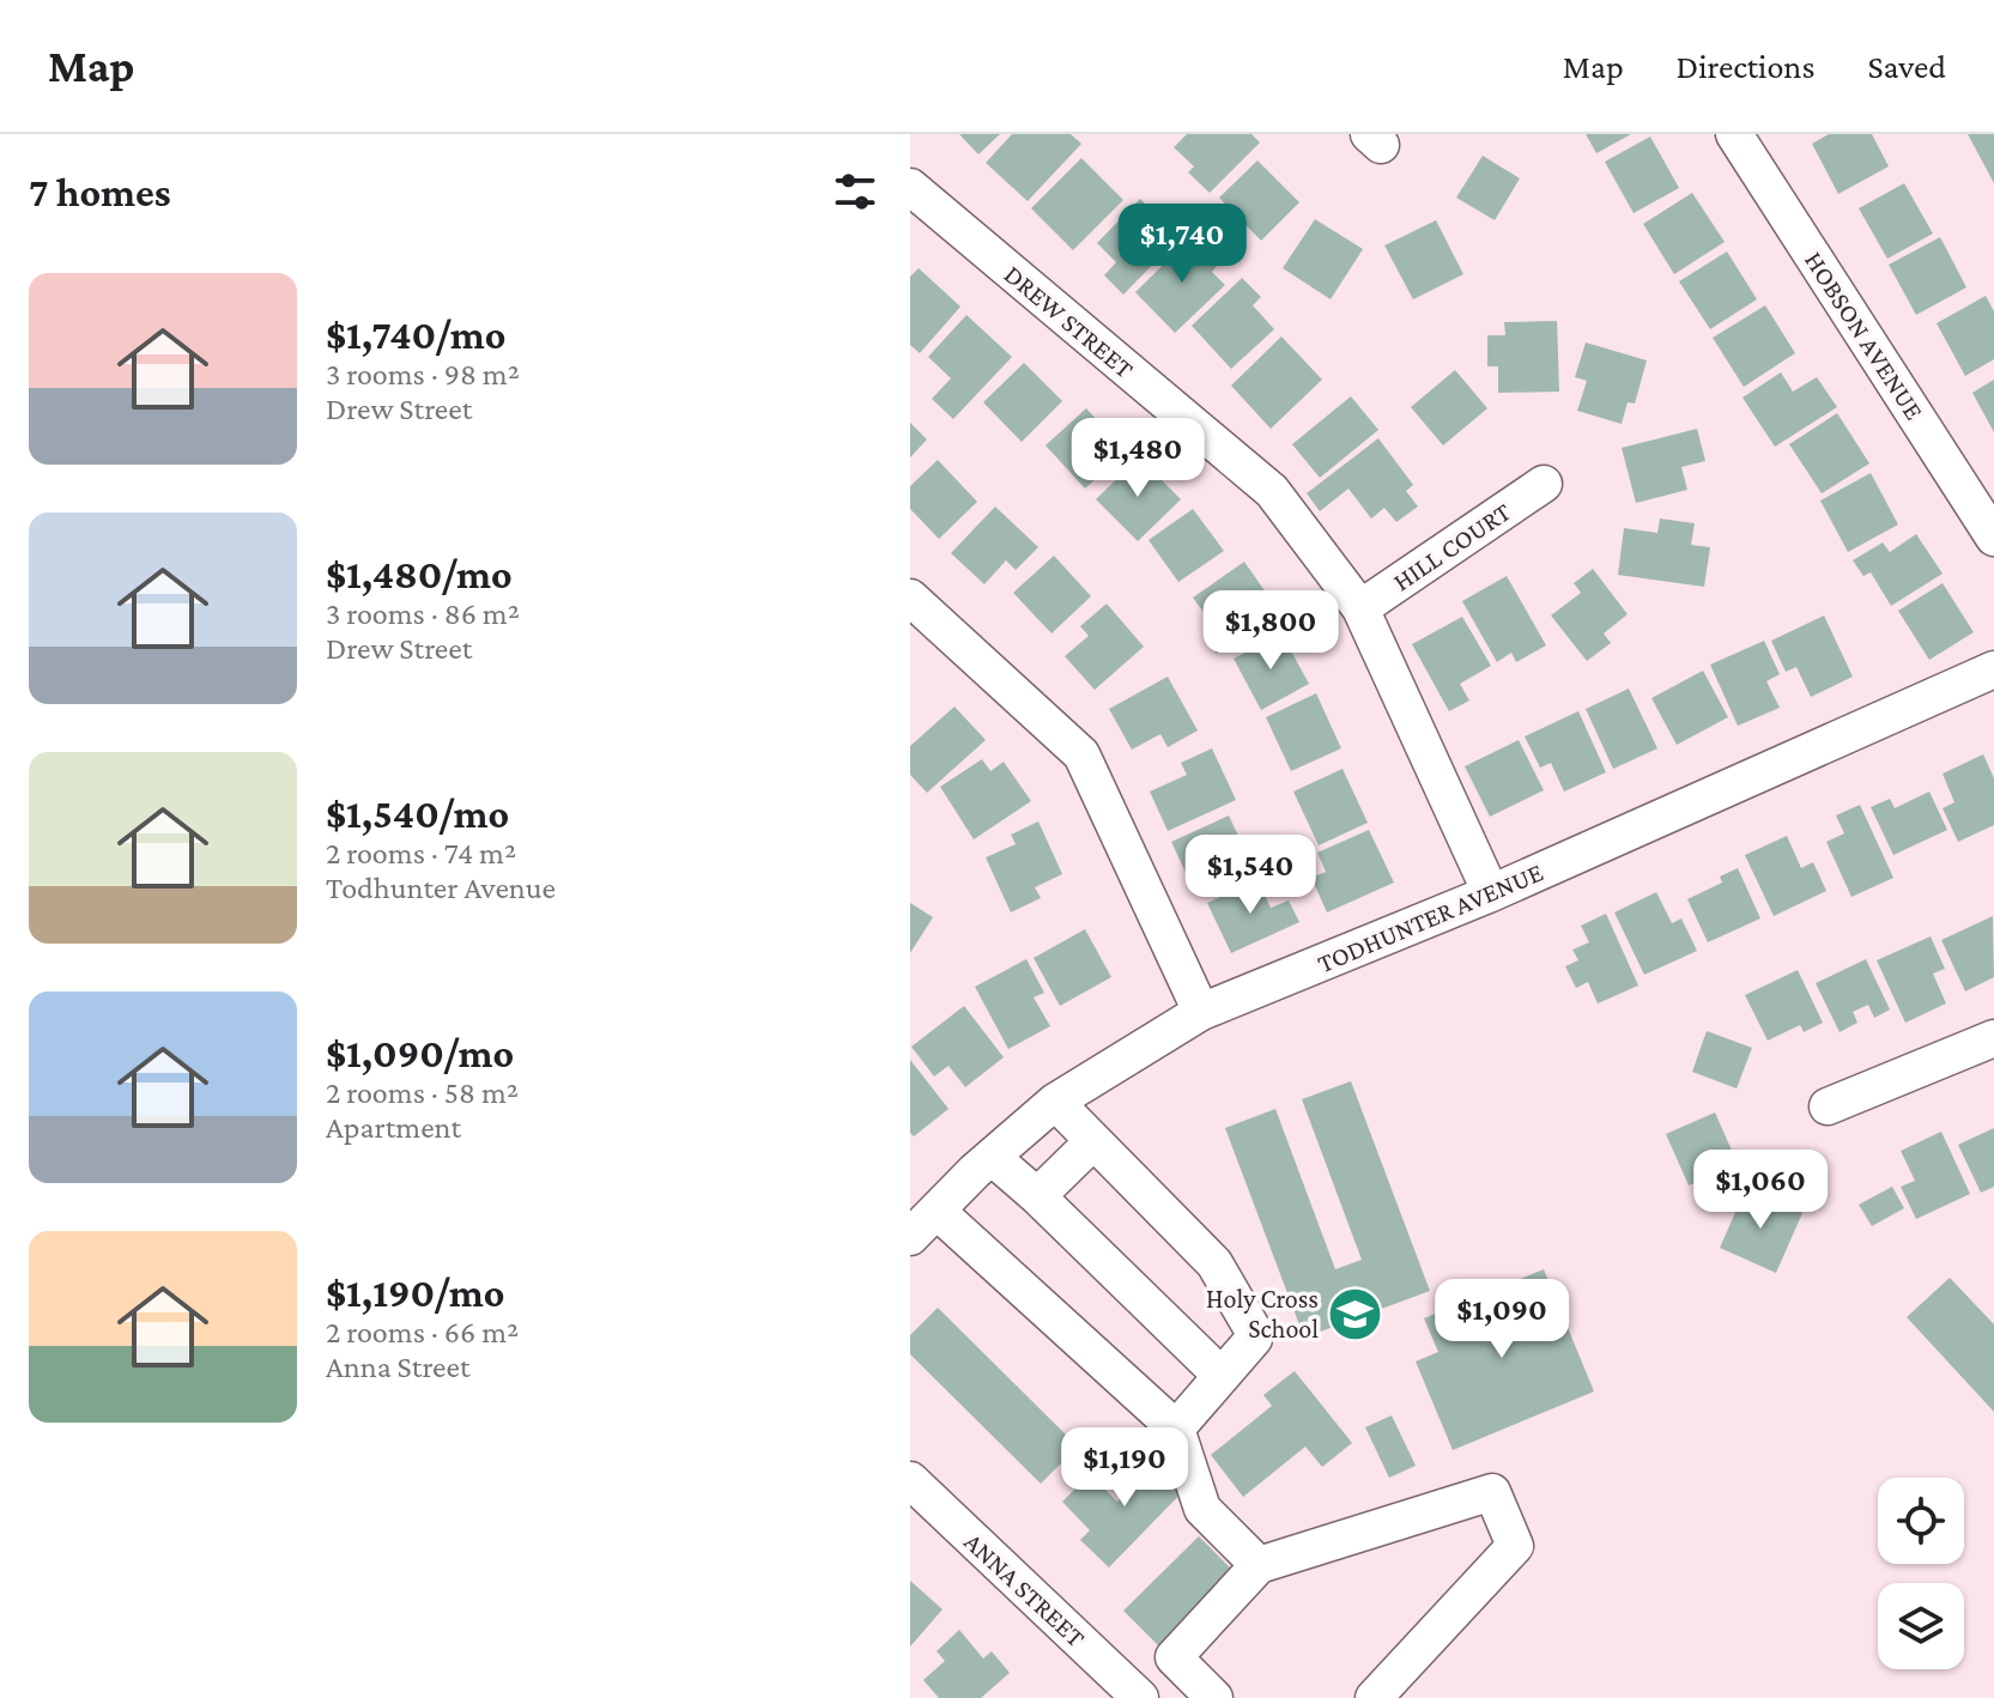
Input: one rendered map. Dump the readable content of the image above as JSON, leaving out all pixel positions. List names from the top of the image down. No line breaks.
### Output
{"streets":{"street":["DREW STREET","HOBSON AVENUE","HILL COURT","TODHUNTER AVENUE","ANNA STREET"]},"crossings":[["DREW STREET","HILL COURT"],["DREW STREET","TODHUNTER AVENUE"]],"places":{"school or university":["Holy Cross School"]},"page":{"header":"Map","nav":["Map","Directions","Saved"],"heading":"7 homes","price":["$1,740","$1,480","$1,800","$1,540","$1,060","$1,090","$1,190"],"list":[{"name":"$1,740/mo","note":"3 rooms · 98 m² · Drew Street"},{"name":"$1,480/mo","note":"3 rooms · 86 m² · Drew Street"},{"name":"$1,540/mo","note":"2 rooms · 74 m² · Todhunter Avenue"},{"name":"$1,090/mo","note":"2 rooms · 58 m² · Apartment"},{"name":"$1,190/mo","note":"2 rooms · 66 m² · Anna Street"}]}}
